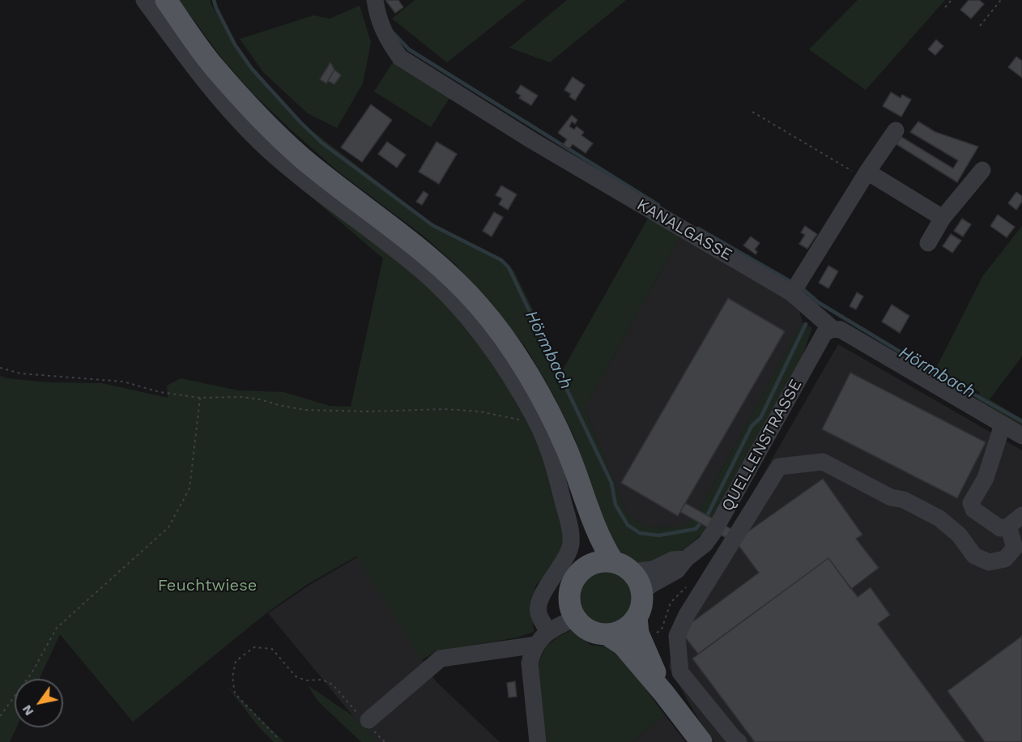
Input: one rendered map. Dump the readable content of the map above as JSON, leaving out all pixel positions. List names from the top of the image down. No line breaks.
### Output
{"streets":{"street":["KANALGASSE","QUELLENSTRASSE"]},"crossings":[["KANALGASSE","QUELLENSTRASSE"]],"water":["Hörmbach"],"parks":["Feuchtwiese"],"north":"bottom left"}
